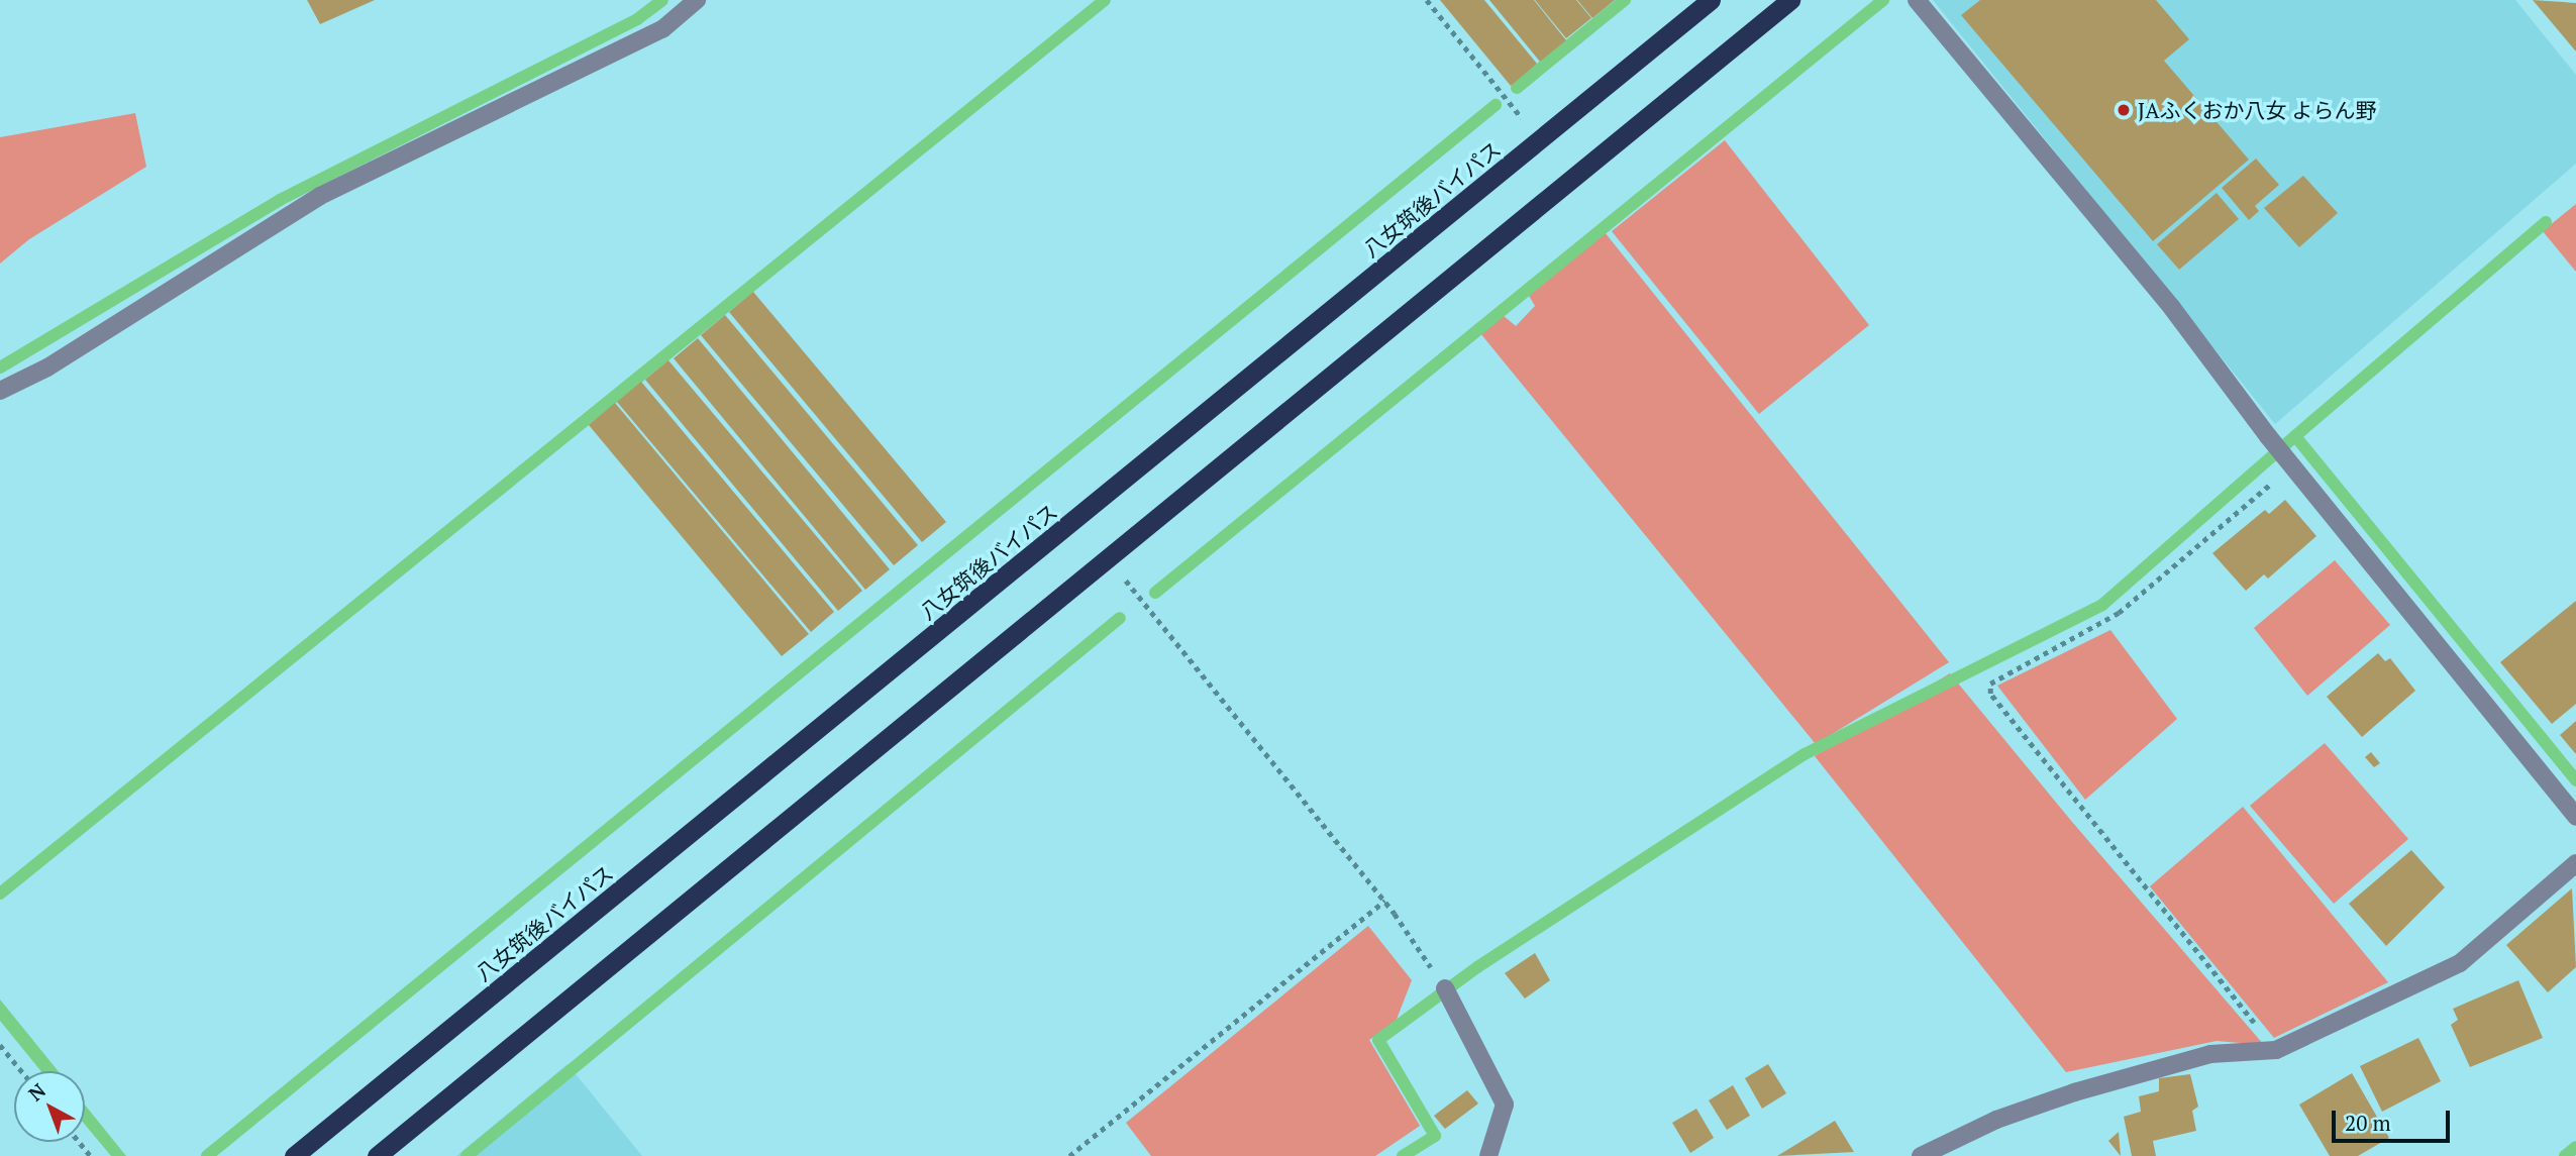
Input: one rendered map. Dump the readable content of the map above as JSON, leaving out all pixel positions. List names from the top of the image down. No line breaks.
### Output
{"streets":{"highway":["八女筑後バイパス"]},"places":["JAふくおか八女 よらん野"],"scale_bar":"20 m","north":"top left"}
